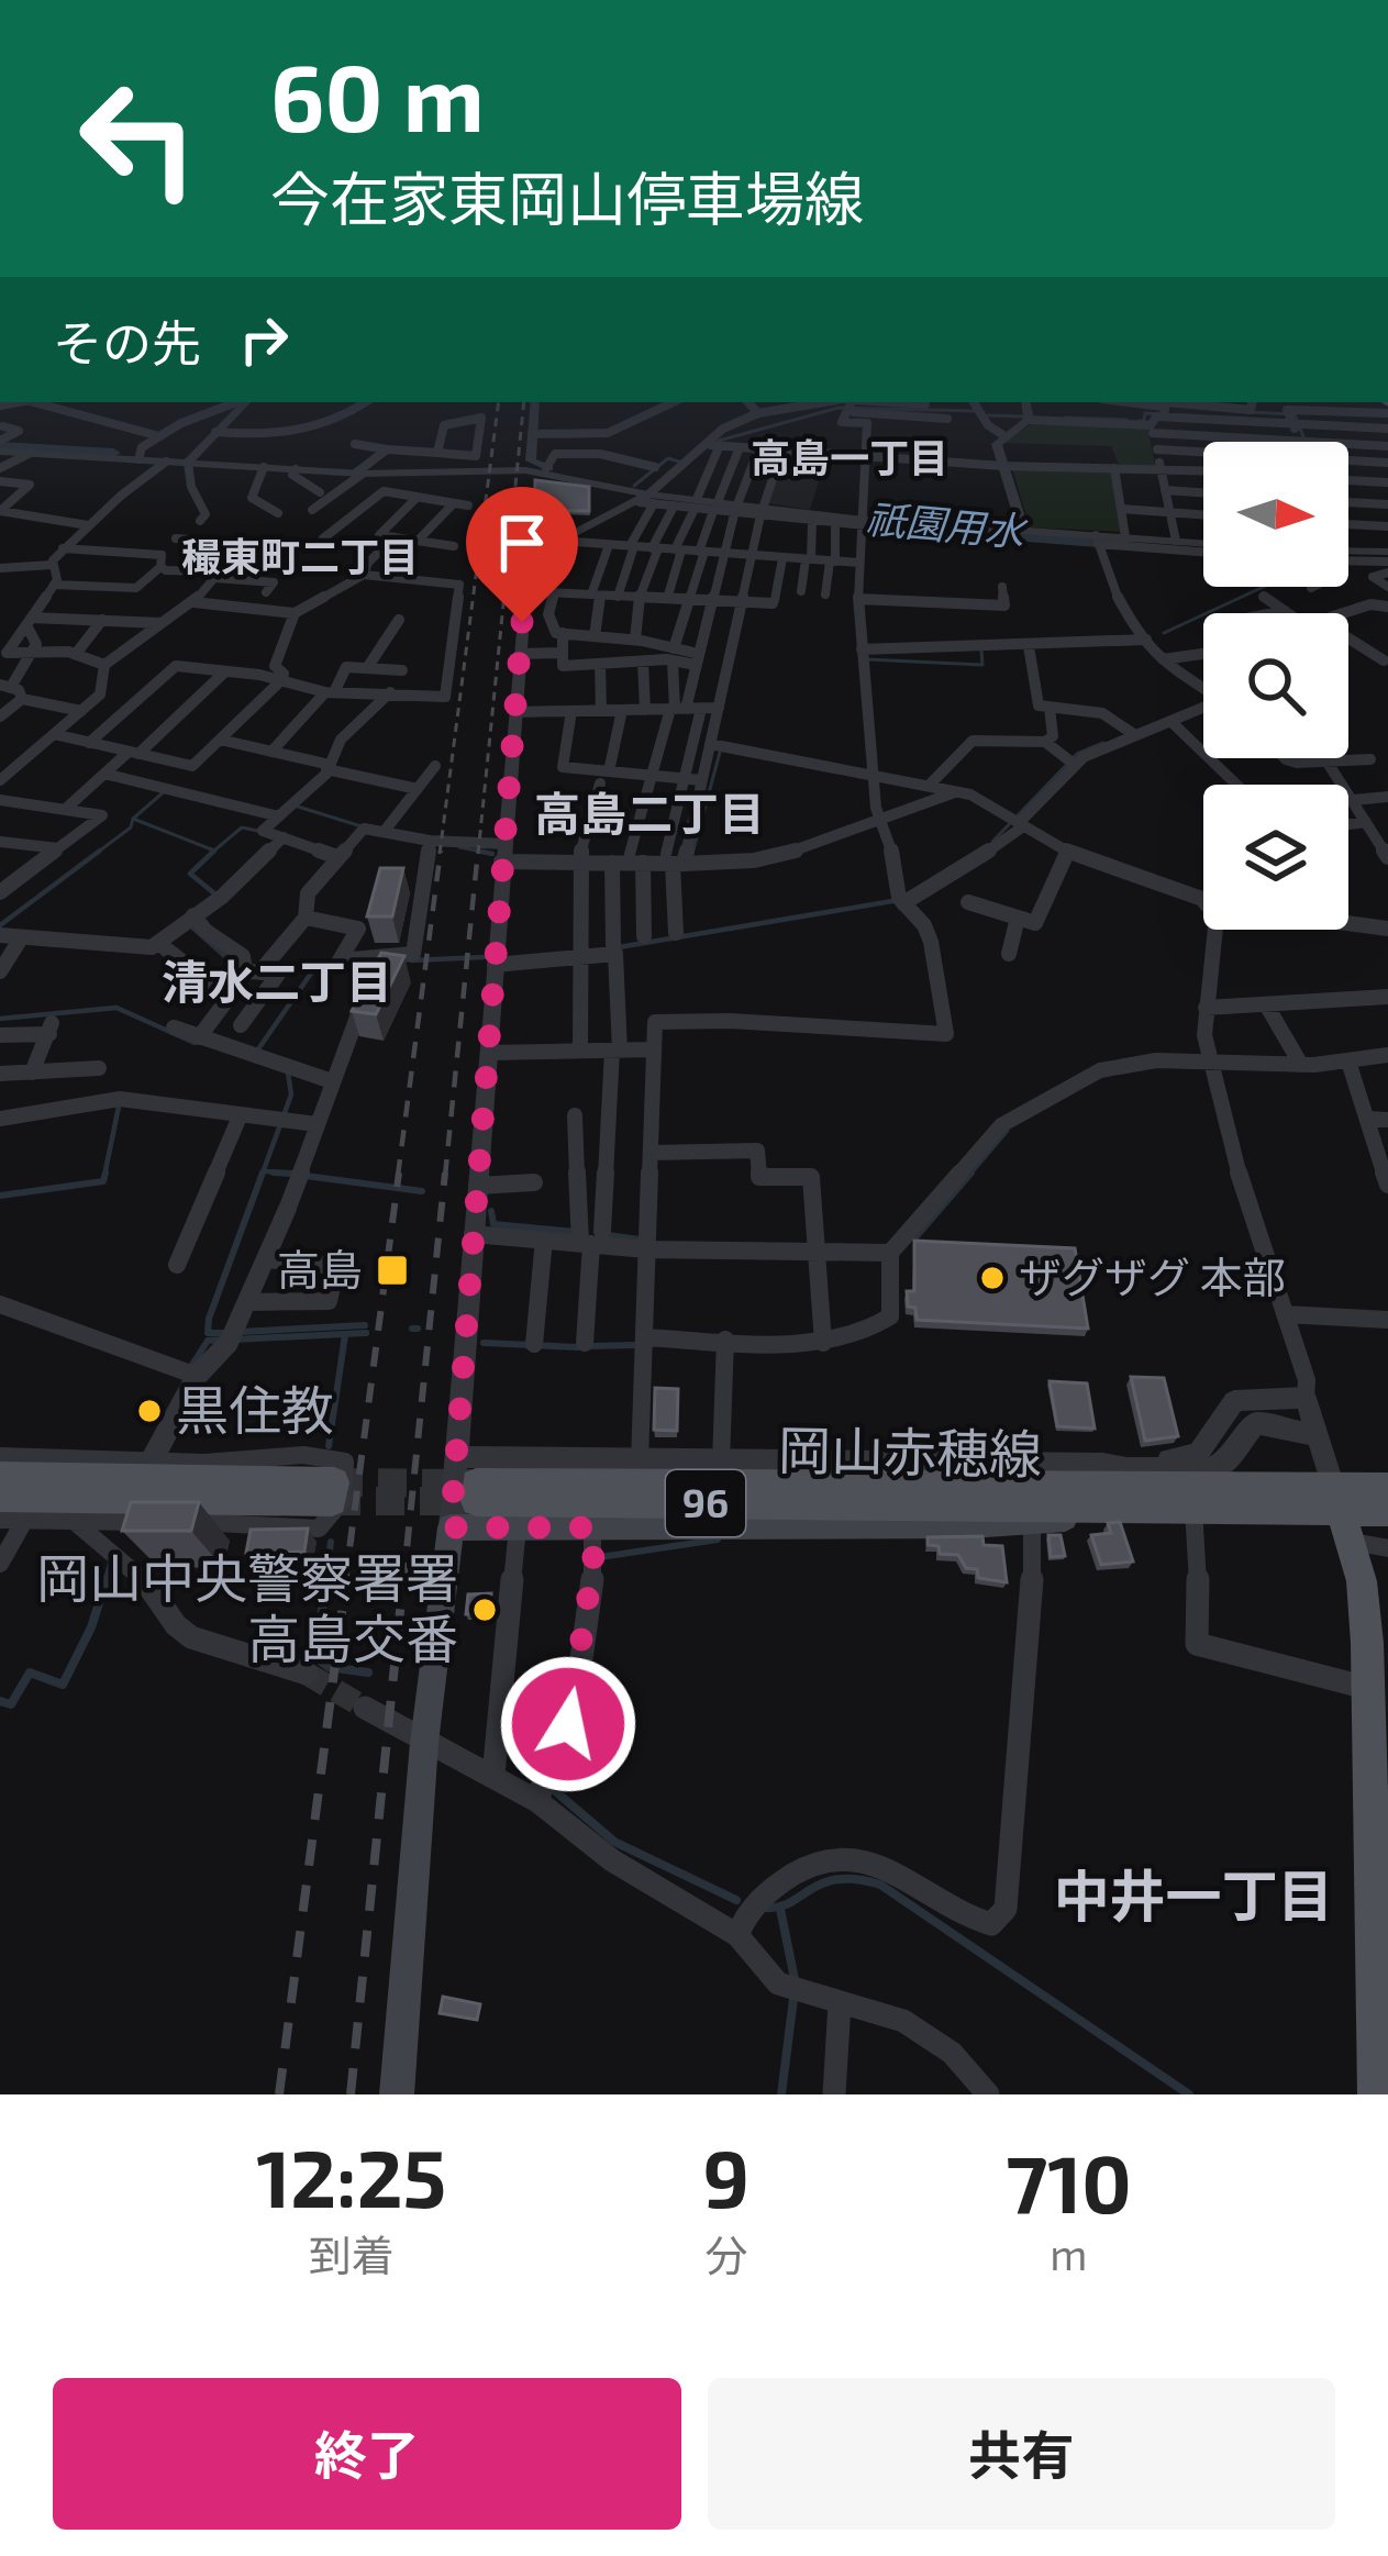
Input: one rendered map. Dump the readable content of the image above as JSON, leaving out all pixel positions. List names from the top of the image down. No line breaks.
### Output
{"streets":{"main road":["岡山赤穂線","96"]},"districts":["高島一丁目","穝東町二丁目","高島二丁目","清水二丁目","中井一丁目"],"water":["祇園用水"],"places":{"transit":["高島"],"other":["ザグザグ 本部","黒住教","岡山中央警察署署 高島交番"]},"north":"right","page":{"turn":["60 m","今在家東岡山停車場線"],"then":"その先","eta":["12:25","到着","9","分","710","m"],"buttons":["終了","共有"]}}
